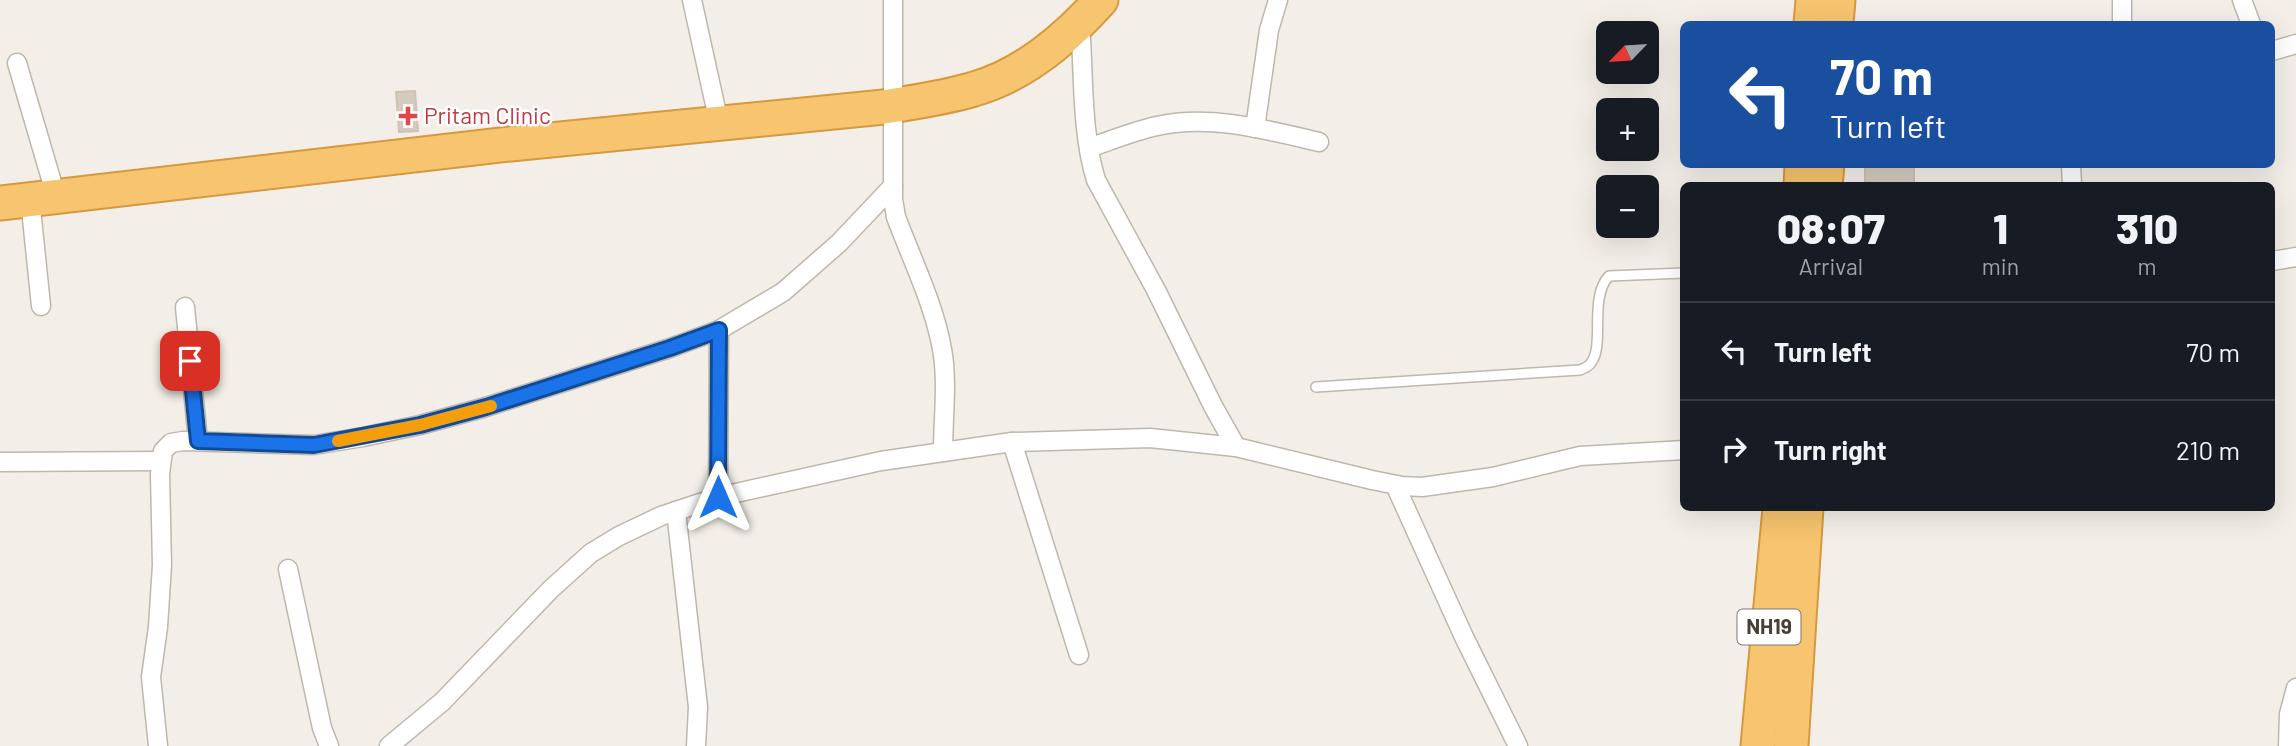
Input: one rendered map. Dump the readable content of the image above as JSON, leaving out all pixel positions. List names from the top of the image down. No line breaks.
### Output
{"streets":{"highway":["NH19"]},"places":{"health":["Pritam Clinic"]},"north":"bottom left","page":{"map_buttons":["+","−"],"turn":["70 m","Turn left"],"eta":["08:07","Arrival","1","min","310","m"],"list":[{"name":"Turn left","value":"70 m"},{"name":"Turn right","value":"210 m"}]}}
